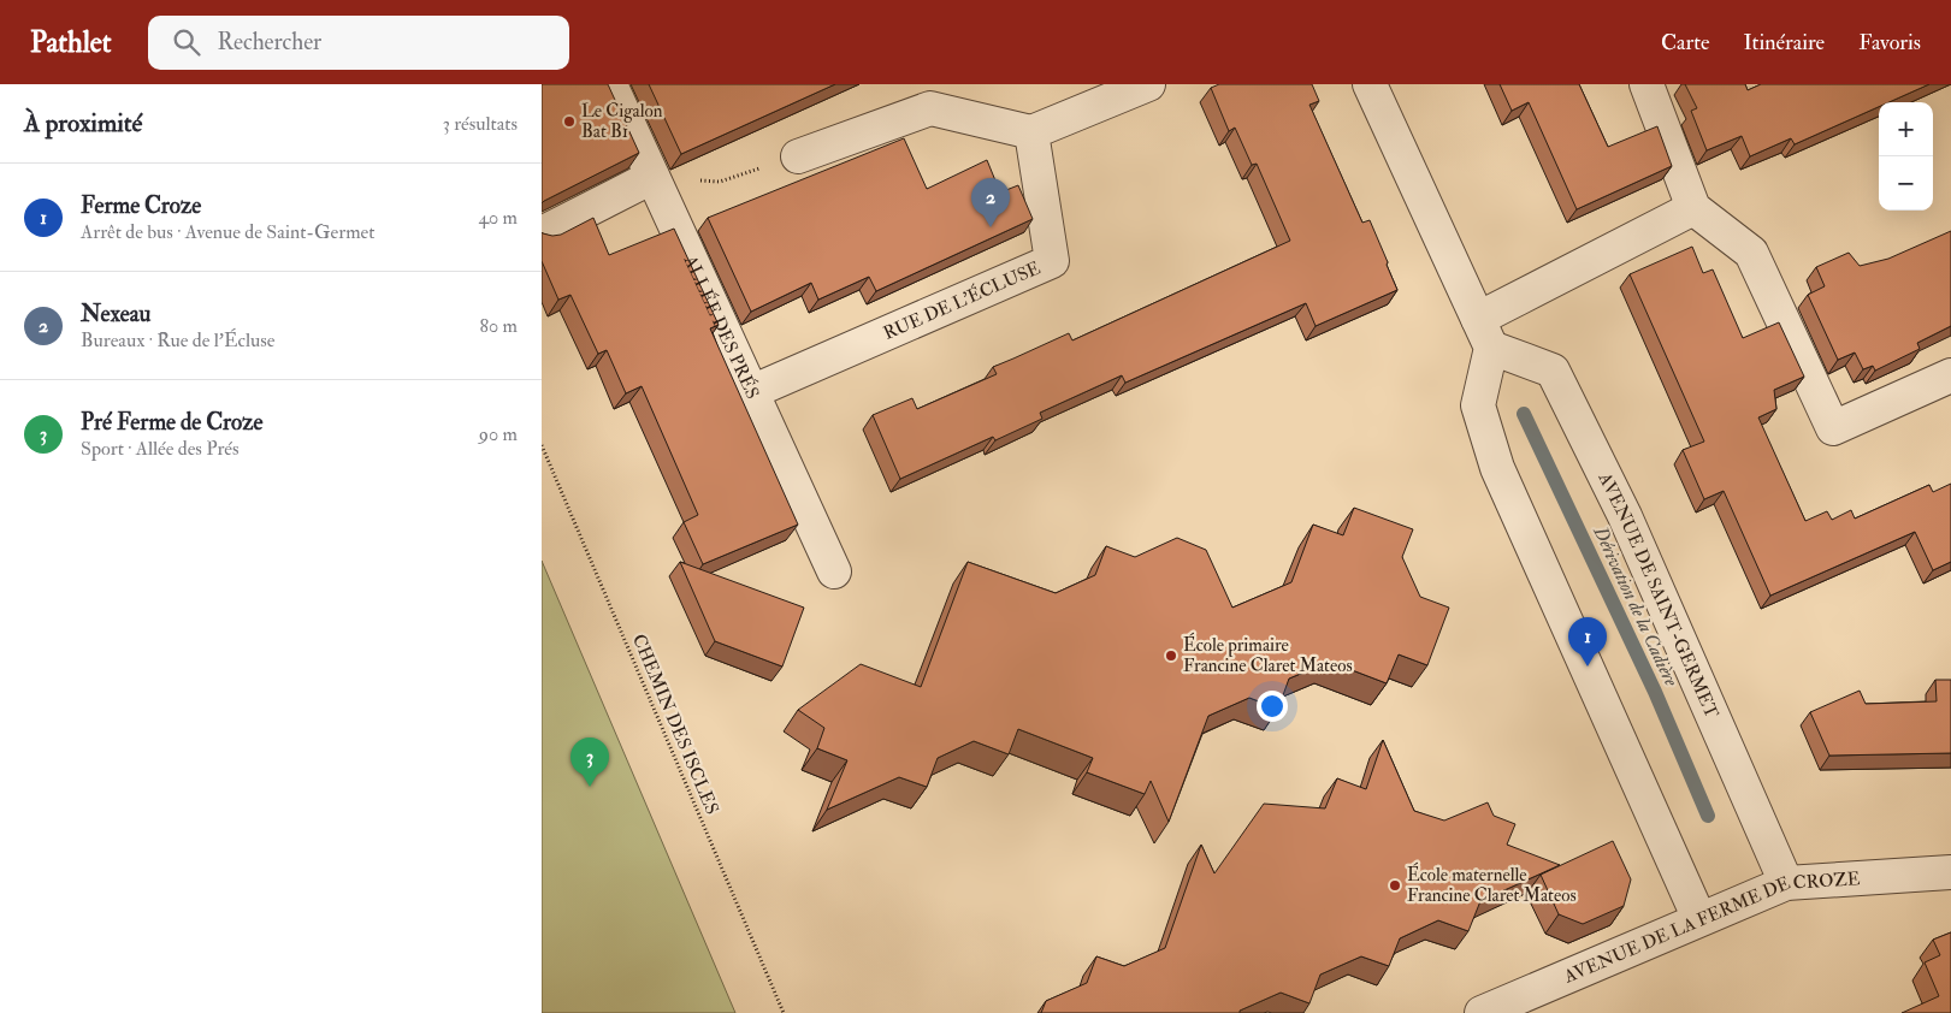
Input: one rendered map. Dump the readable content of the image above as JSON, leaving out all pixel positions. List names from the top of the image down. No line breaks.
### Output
{"streets":{"street":["RUE DE L'ÉCLUSE","ALLÉE DES PRÉS","AVENUE DE SAINT-GERMET","AVENUE DE LA FERME DE CROZE"],"path":["CHEMIN DES ISCLES"]},"crossings":[["RUE DE L'ÉCLUSE","ALLÉE DES PRÉS"],["AVENUE DE SAINT-GERMET","AVENUE DE LA FERME DE CROZE"]],"water":["Dérivation de la Cadière"],"places":["Le Cigalon Bat B1","École primaire Francine Claret Mateos","École maternelle Francine Claret Mateos"],"page":{"header":"Pathlet","search":"Rechercher","nav":["Carte","Itinéraire","Favoris"],"heading":["À proximité","3 résultats"],"map_buttons":["+","−"],"list":[{"mark":"1","name":"Ferme Croze","note":"Arrêt de bus · Avenue de Saint-Germet","value":"40 m"},{"mark":"2","name":"Nexeau","note":"Bureaux · Rue de l'Écluse","value":"80 m"},{"mark":"3","name":"Pré Ferme de Croze","note":"Sport · Allée des Prés","value":"90 m"}],"pins":["2","1","3"]}}
